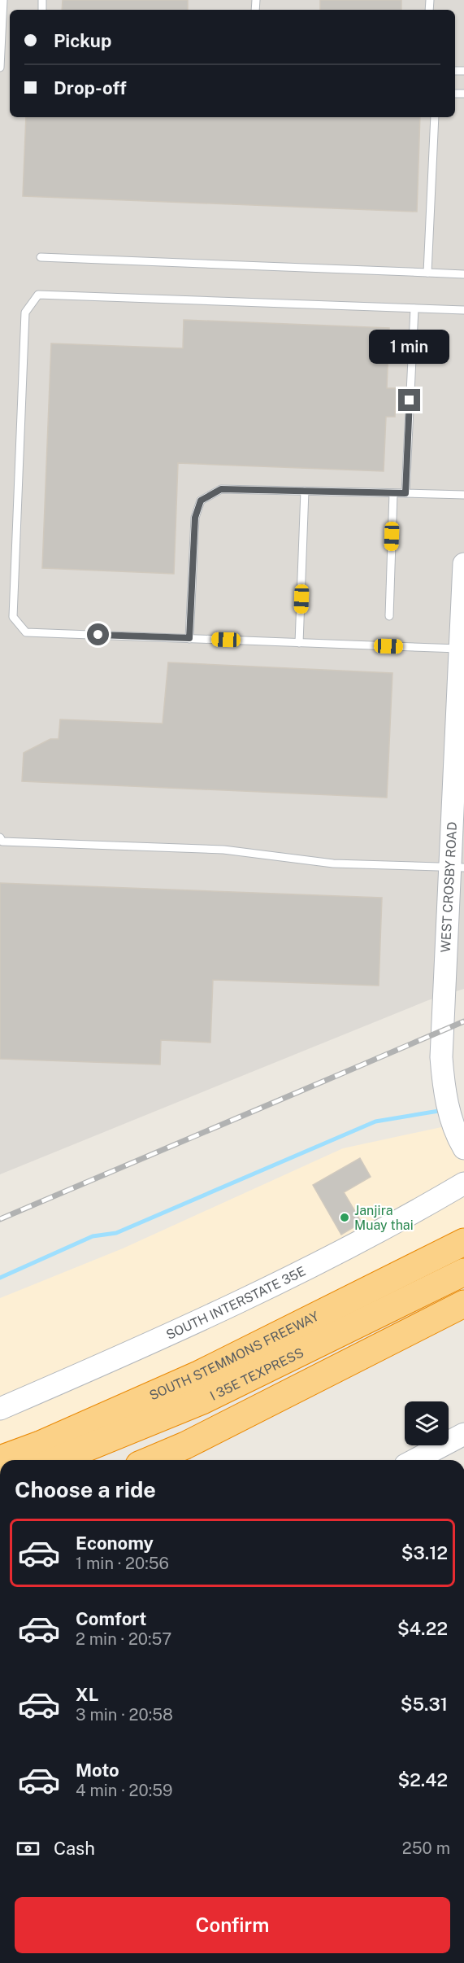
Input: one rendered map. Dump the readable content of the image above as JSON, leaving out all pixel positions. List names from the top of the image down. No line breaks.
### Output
{"streets":{"highway":["SOUTH STEMMONS FREEWAY","I 35E TEXPRESS"],"street":["WEST CROSBY ROAD","SOUTH INTERSTATE 35E"]},"places":["Janjira Muay thai"],"page":{"banner":["Pickup","Drop-off"],"bubble":"1 min","heading":"Choose a ride","list":[{"name":"Economy","note":"1 min · 20:56","value":"$3.12"},{"name":"Comfort","note":"2 min · 20:57","value":"$4.22"},{"name":"XL","note":"3 min · 20:58","value":"$5.31"},{"name":"Moto","note":"4 min · 20:59","value":"$2.42"}],"pay":["Cash","250 m"],"buttons":"Confirm"}}
